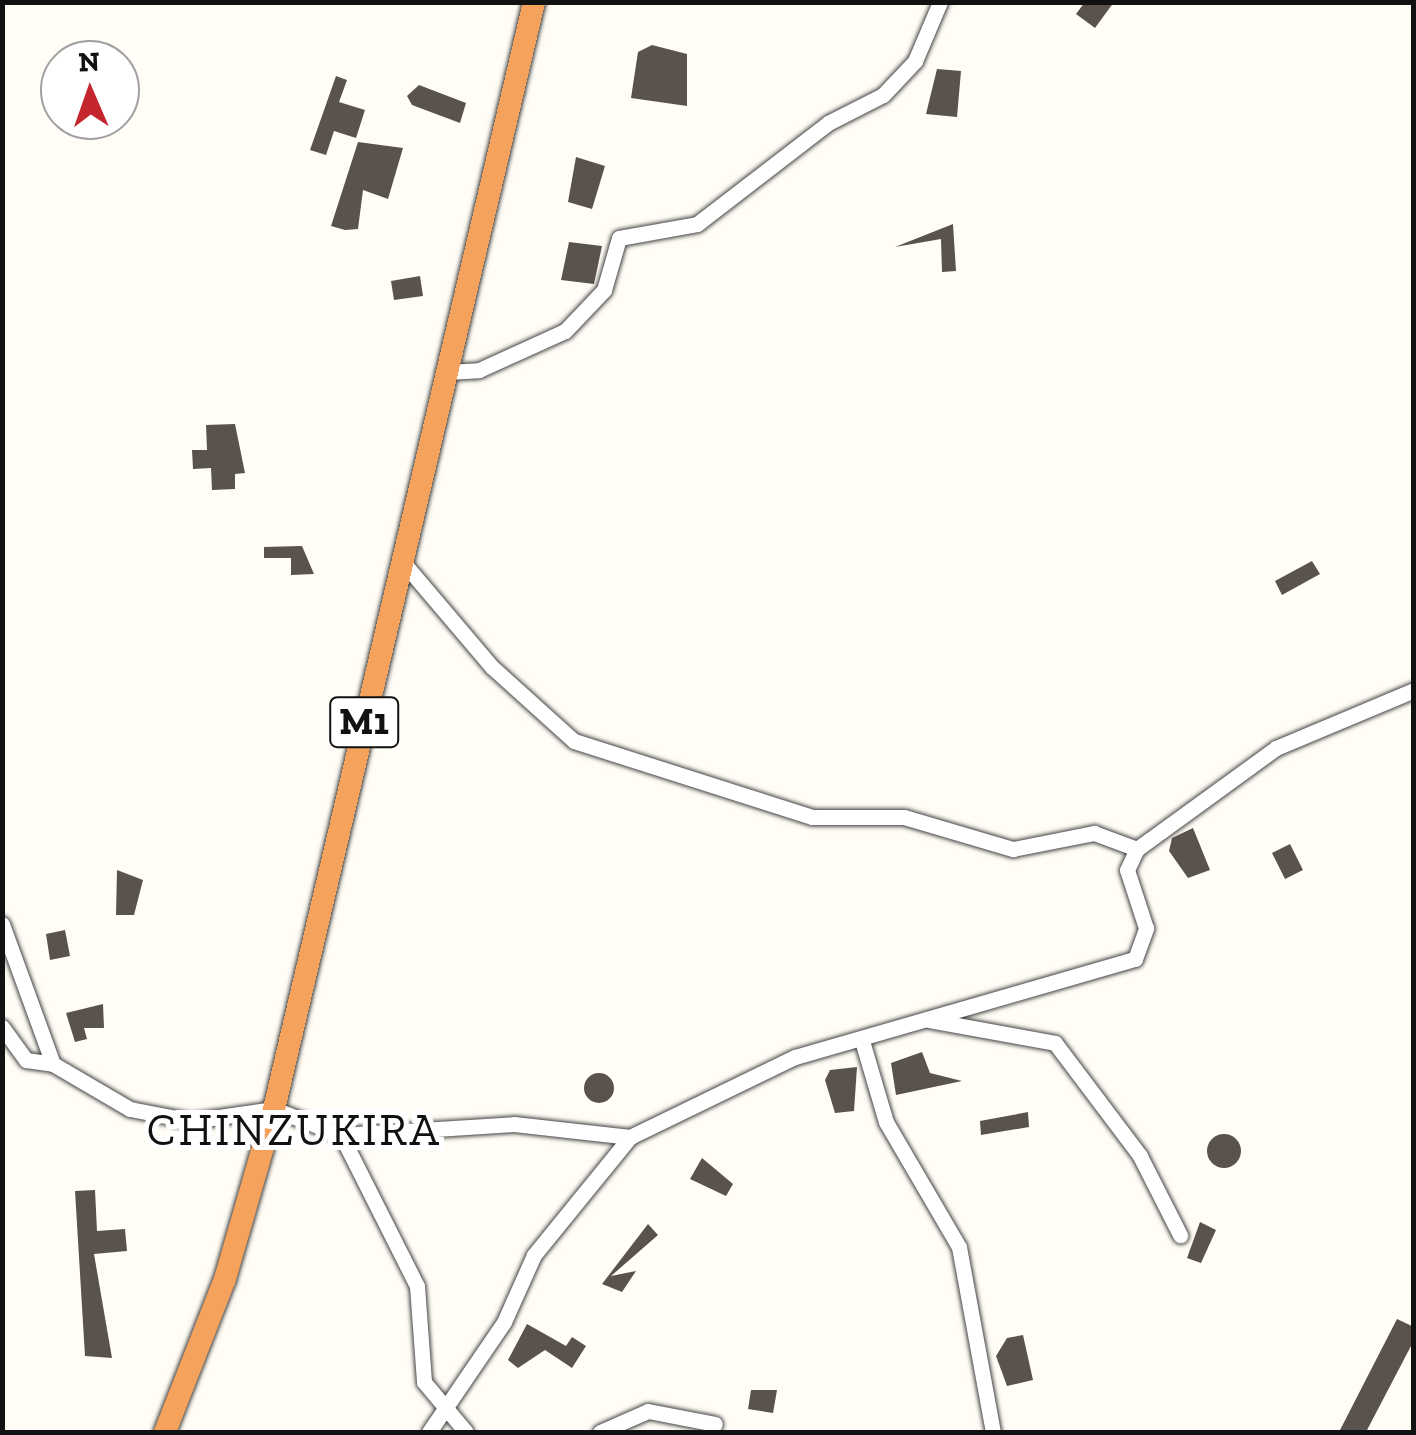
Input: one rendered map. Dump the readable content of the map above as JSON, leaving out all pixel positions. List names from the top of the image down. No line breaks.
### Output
{"streets":{"highway":["M1"]},"districts":["CHINZUKIRA"],"north":"top"}
